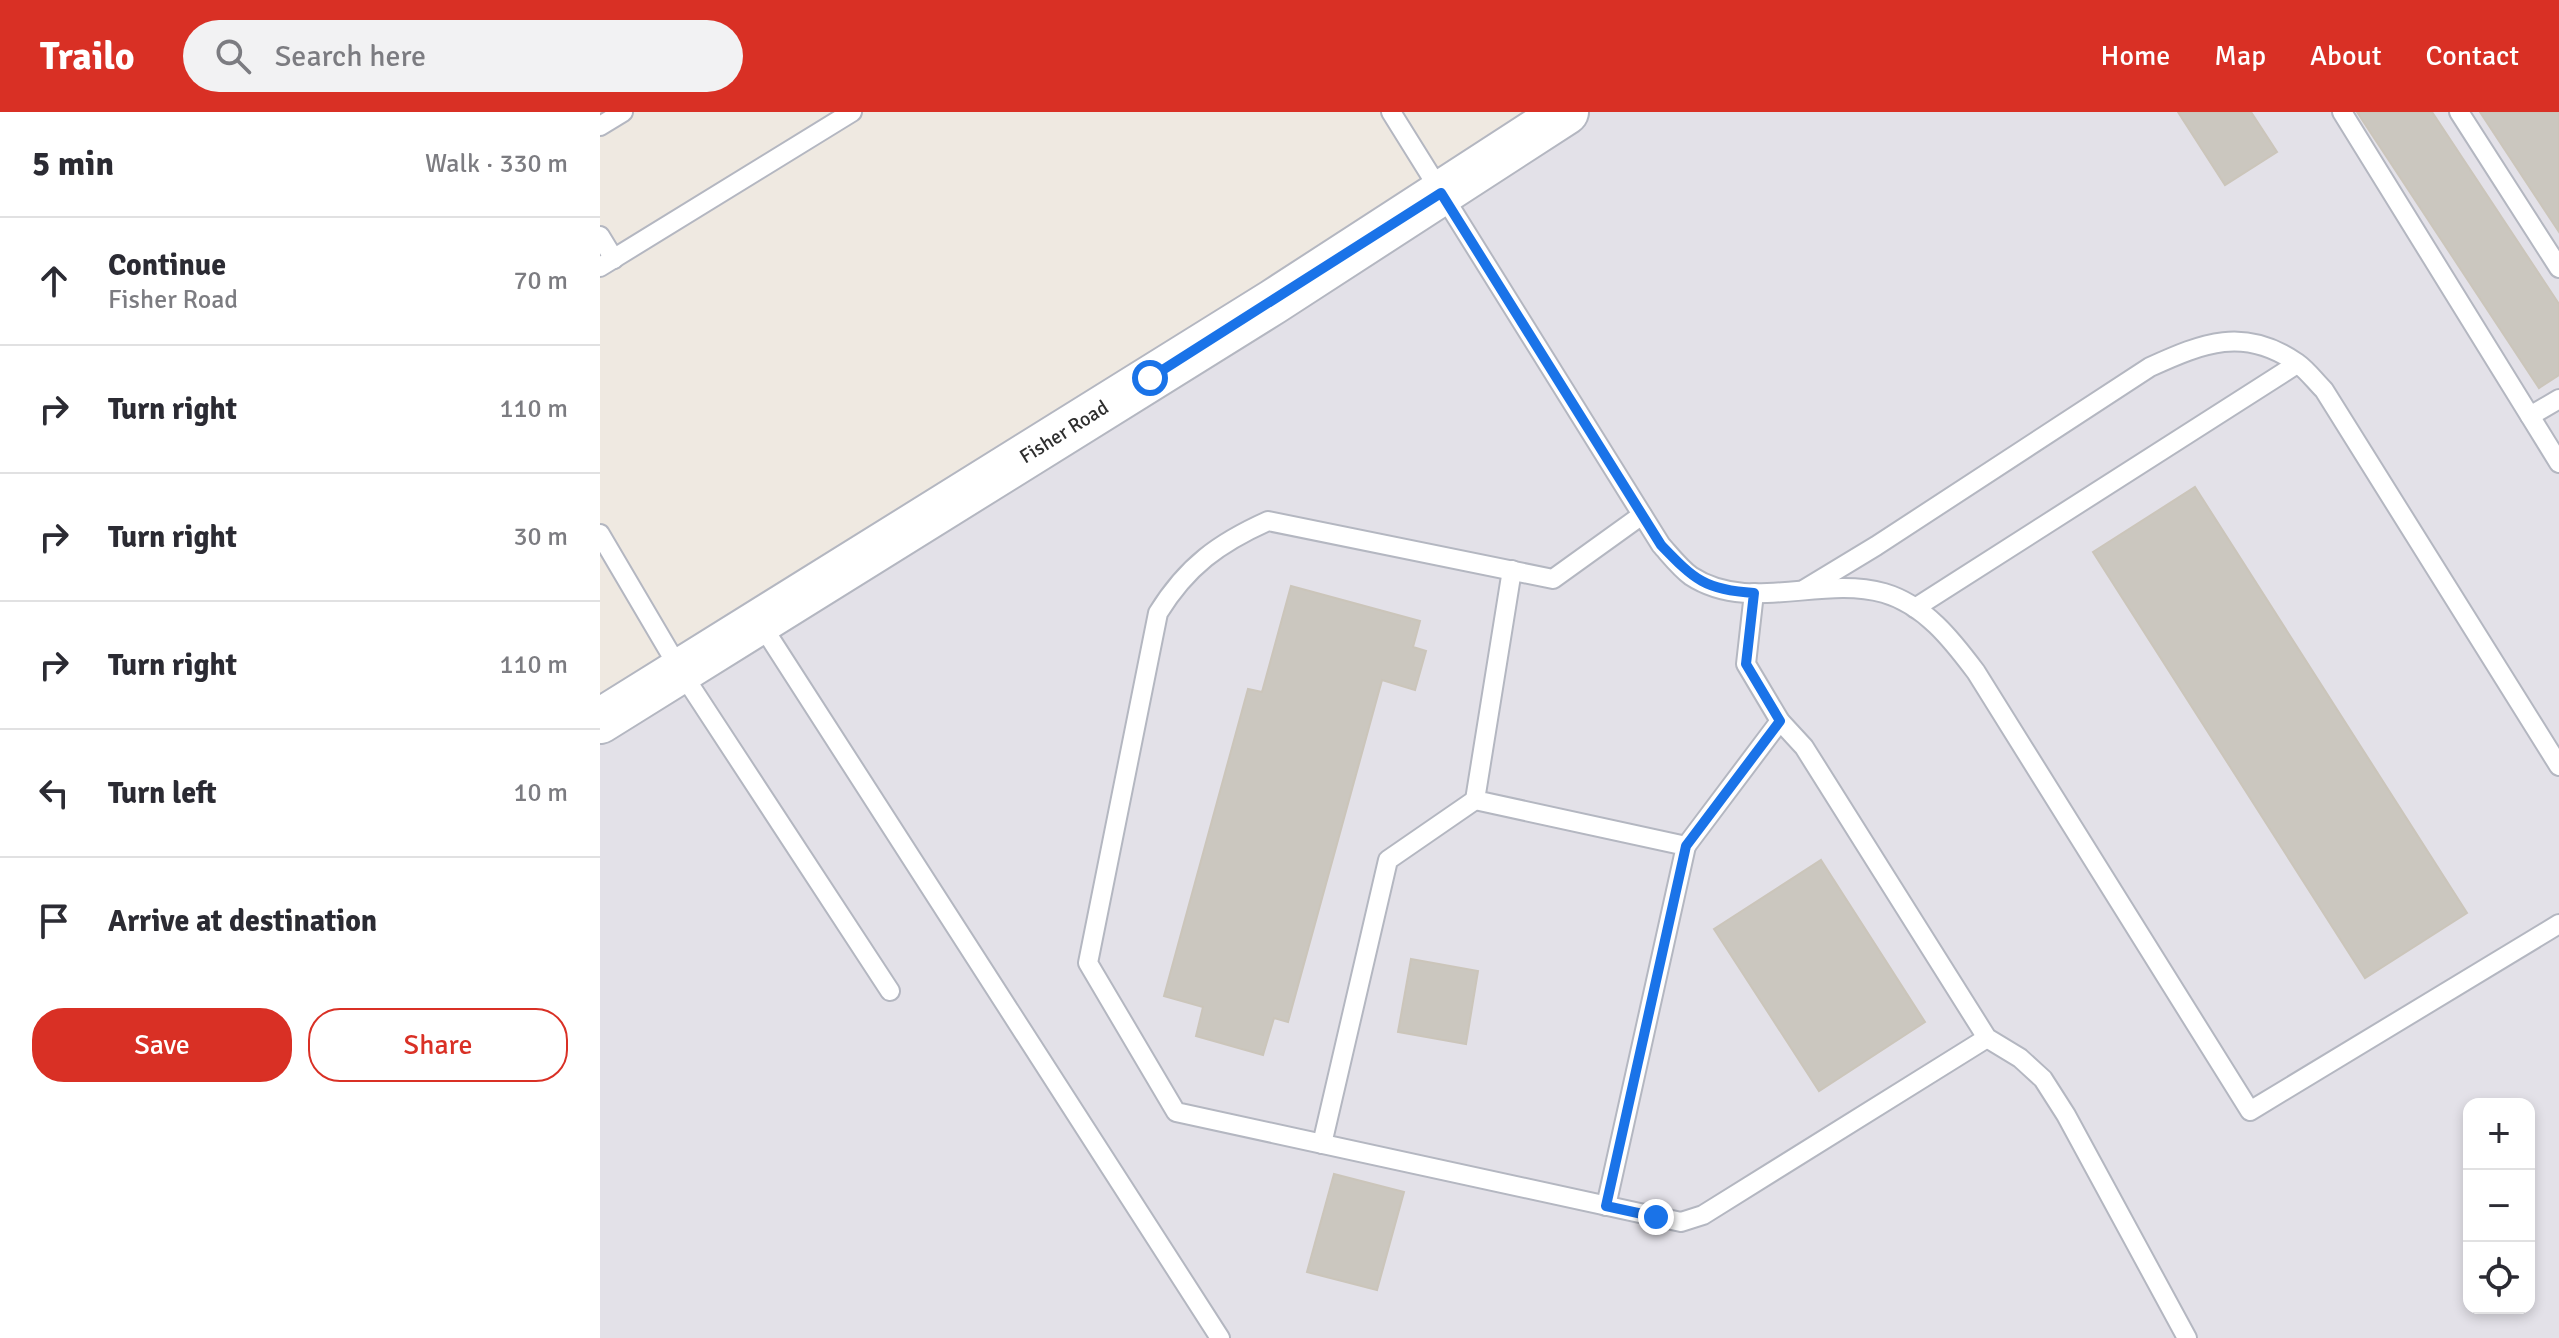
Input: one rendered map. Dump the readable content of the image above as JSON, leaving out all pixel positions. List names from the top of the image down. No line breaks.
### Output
{"streets":{"main road":["Fisher Road"]},"page":{"header":"Trailo","search":"Search here","nav":["Home","Map","About","Contact"],"heading":["5 min","Walk · 330 m"],"list":[["Continue","Fisher Road","70 m"],["Turn right","110 m"],["Turn right","30 m"],["Turn right","110 m"],["Turn left","10 m"],"Arrive at destination"],"buttons":["Save","Share"],"map_buttons":["+","−"]}}
